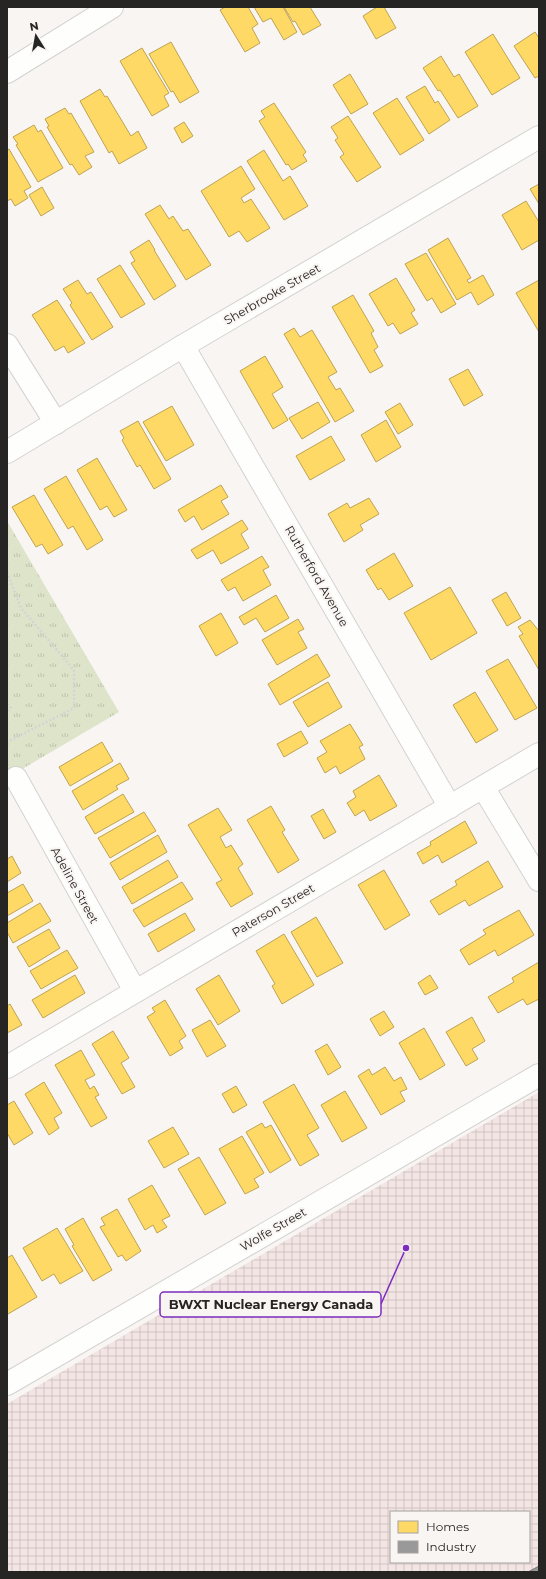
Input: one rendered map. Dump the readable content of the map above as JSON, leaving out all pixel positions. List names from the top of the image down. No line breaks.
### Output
{"streets":{"street":["Sherbrooke Street","Rutherford Avenue","Adeline Street","Paterson Street","Wolfe Street"]},"crossings":[["Sherbrooke Street","Rutherford Avenue"],["Rutherford Avenue","Paterson Street"],["Adeline Street","Paterson Street"]],"places":["BWXT Nuclear Energy Canada"],"legend":["Homes","Industry"],"north":"top"}
